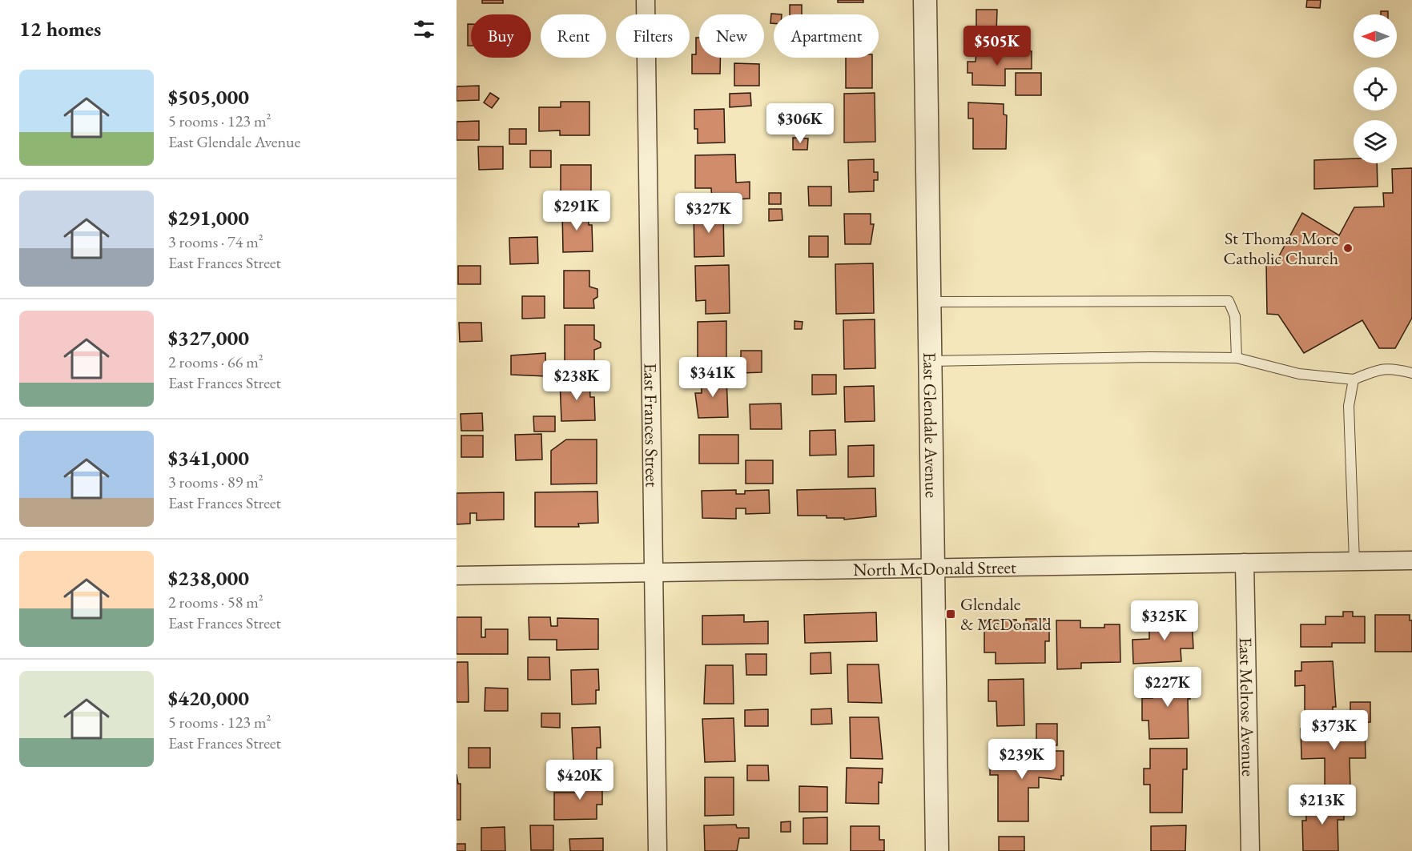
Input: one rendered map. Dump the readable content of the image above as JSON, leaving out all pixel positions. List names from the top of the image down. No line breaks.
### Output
{"streets":{"street":["East Frances Street","East Glendale Avenue","North McDonald Street","East Melrose Avenue"]},"crossings":[["East Frances Street","North McDonald Street"],["East Glendale Avenue","North McDonald Street"],["North McDonald Street","East Melrose Avenue"]],"places":{"other":["St Thomas More Catholic Church"],"transit":["Glendale & McDonald"]},"north":"left","page":{"heading":"12 homes","chip":["Buy","Rent","Filters","New","Apartment"],"price":["$505K","$306K","$291K","$327K","$341K","$238K","$325K","$227K","$373K","$239K","$420K","$213K"],"list":[{"name":"$505,000","note":"5 rooms · 123 m² · East Glendale Avenue"},{"name":"$291,000","note":"3 rooms · 74 m² · East Frances Street"},{"name":"$327,000","note":"2 rooms · 66 m² · East Frances Street"},{"name":"$341,000","note":"3 rooms · 89 m² · East Frances Street"},{"name":"$238,000","note":"2 rooms · 58 m² · East Frances Street"},{"name":"$420,000","note":"5 rooms · 123 m² · East Frances Street"}]}}
